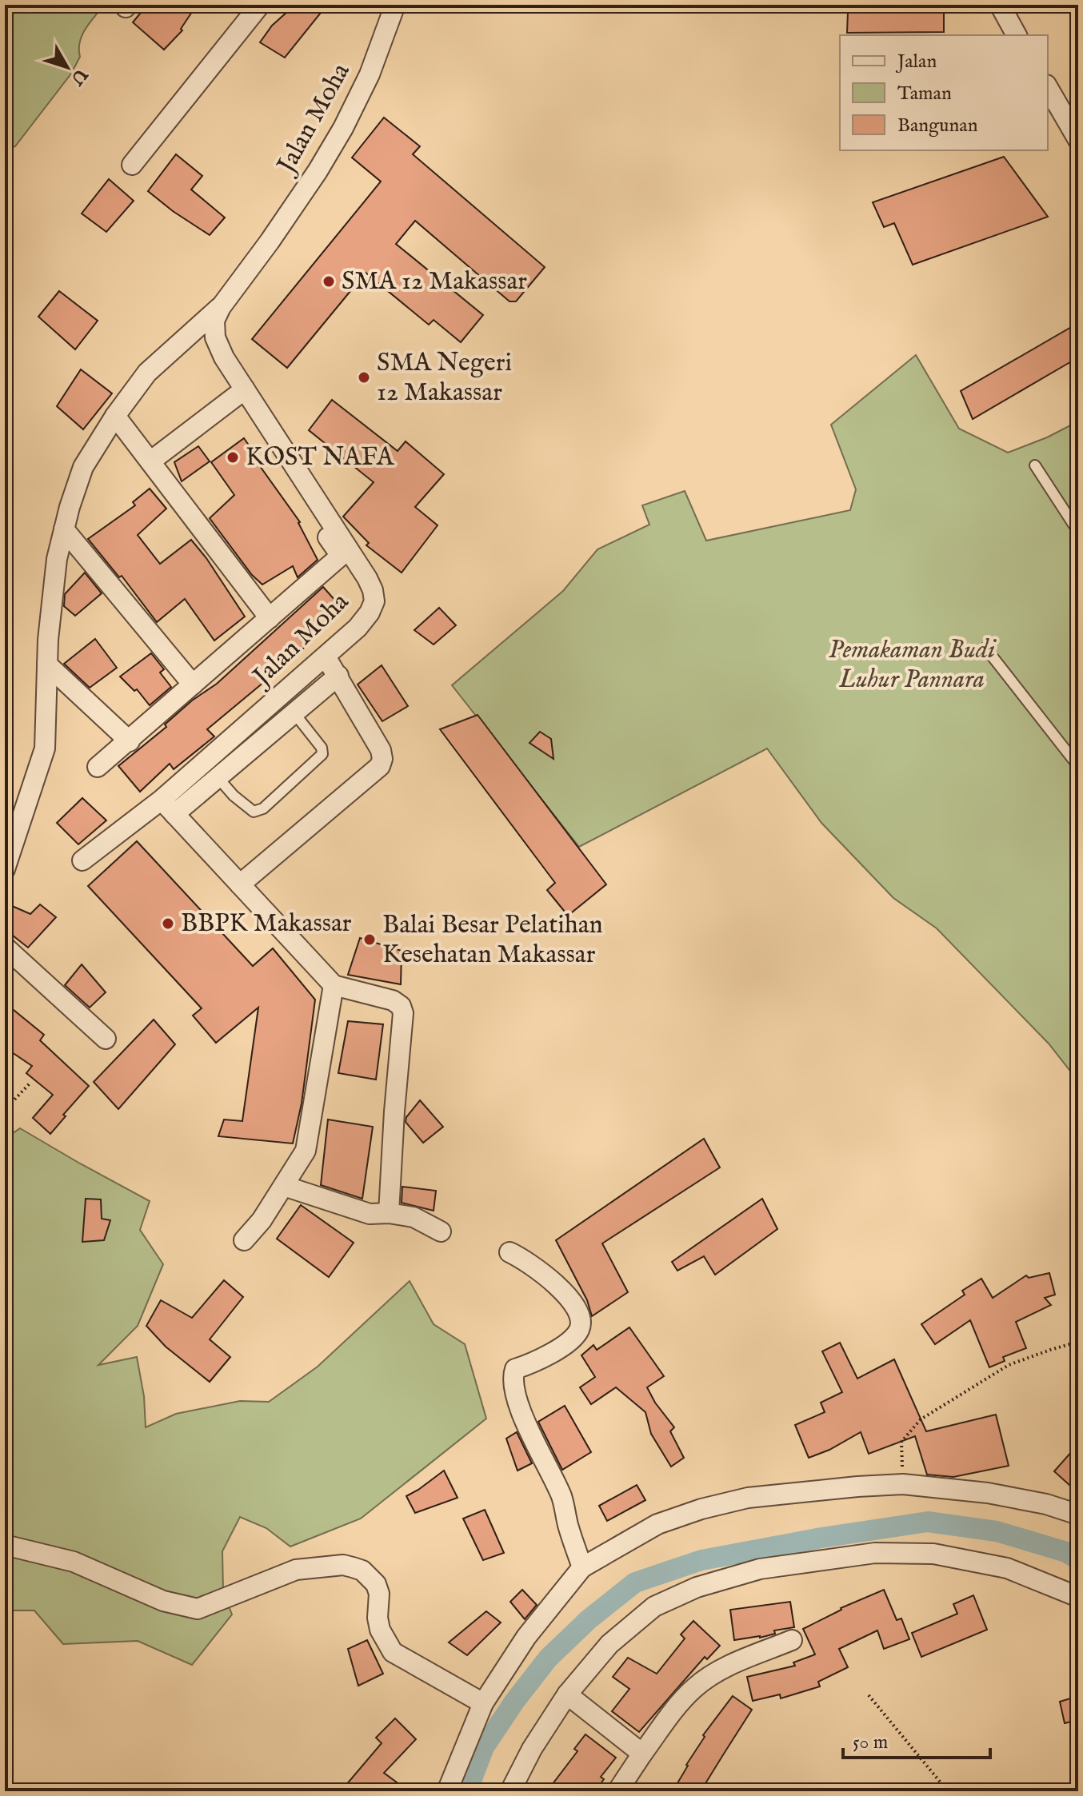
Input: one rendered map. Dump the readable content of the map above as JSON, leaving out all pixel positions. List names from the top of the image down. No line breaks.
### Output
{"streets":{"street":["Jalan Moha"]},"parks":["Pemakaman Budi Luhur Pannara"],"places":["SMA 12 Makassar","SMA Negeri 12 Makassar","KOST NAFA","BBPK Makassar","Balai Besar Pelatihan Kesehatan Makassar"],"legend":["Jalan","Taman","Bangunan"],"scale_bar":"50 m","north":"bottom right"}
